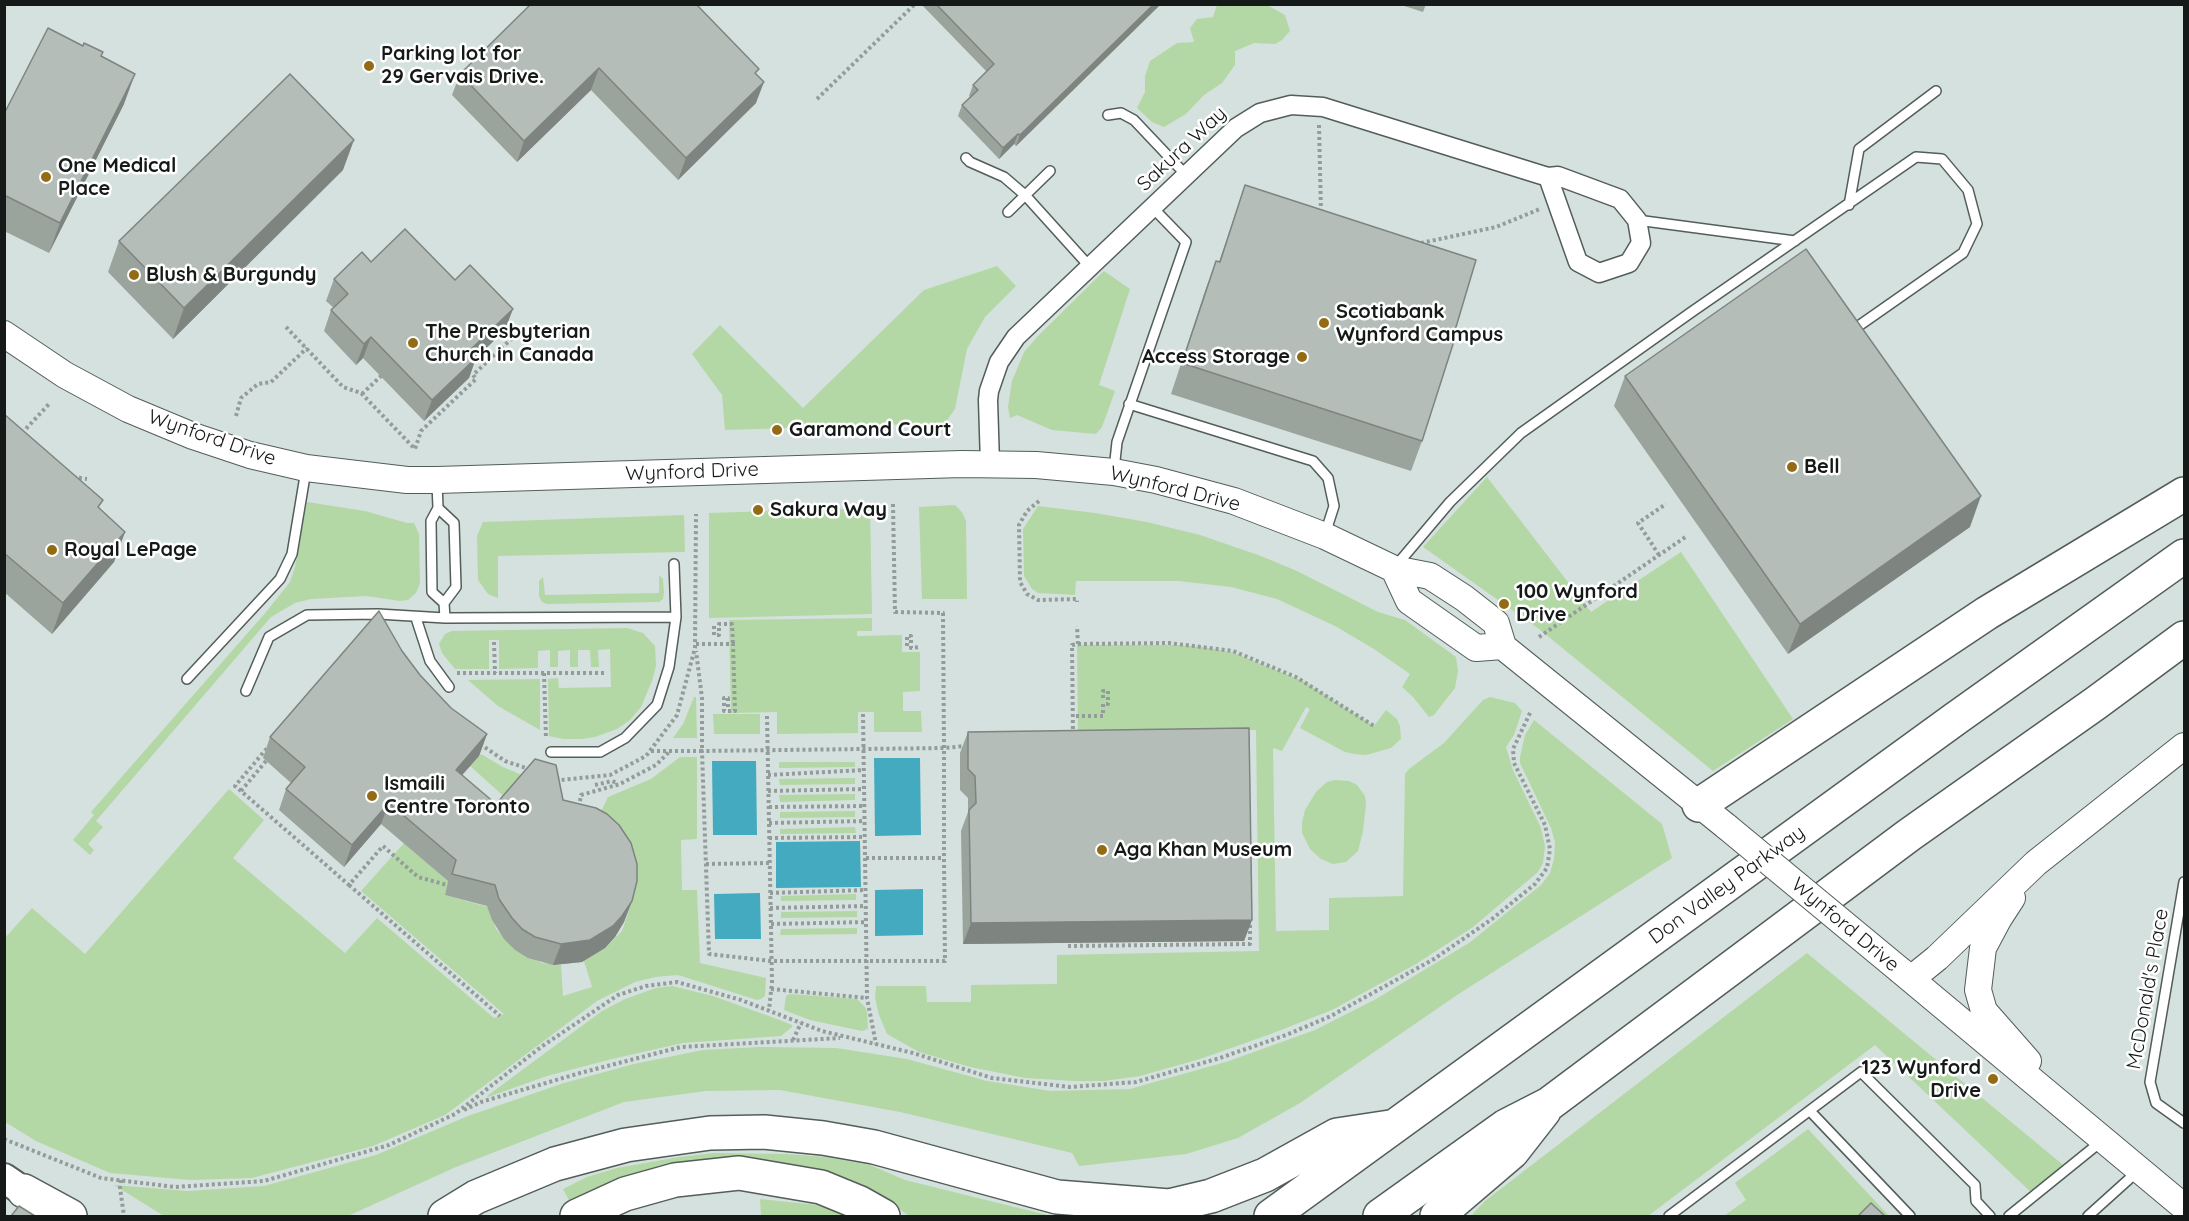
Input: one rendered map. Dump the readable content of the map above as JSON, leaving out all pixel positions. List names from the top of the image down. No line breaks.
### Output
{"streets":{"highway":["Don Valley Parkway"],"street":["Sakura Way","Wynford Drive"],"lane":["McDonald's Place"]},"crossings":[["Sakura Way","Wynford Drive"]],"places":["Parking lot for 29 Gervais Drive.","One Medical Place","Blush & Burgundy","Scotiabank Wynford Campus","The Presbyterian Church in Canada","Access Storage","Garamond Court","Bell","Sakura Way","Royal LePage","100 Wynford Drive","Ismaili Centre Toronto","Aga Khan Museum","123 Wynford Drive"]}
